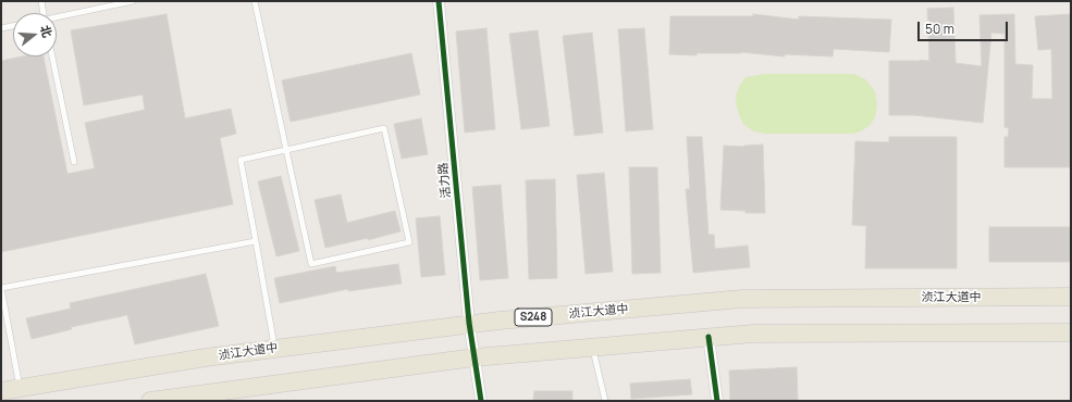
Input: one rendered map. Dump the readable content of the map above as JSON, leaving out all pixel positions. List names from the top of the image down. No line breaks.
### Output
{"streets":{"main road":["浈江大道中","S248"],"street":["活力路"]},"crossings":[["活力路","浈江大道中"]],"scale_bar":"50 m","north":"right"}
